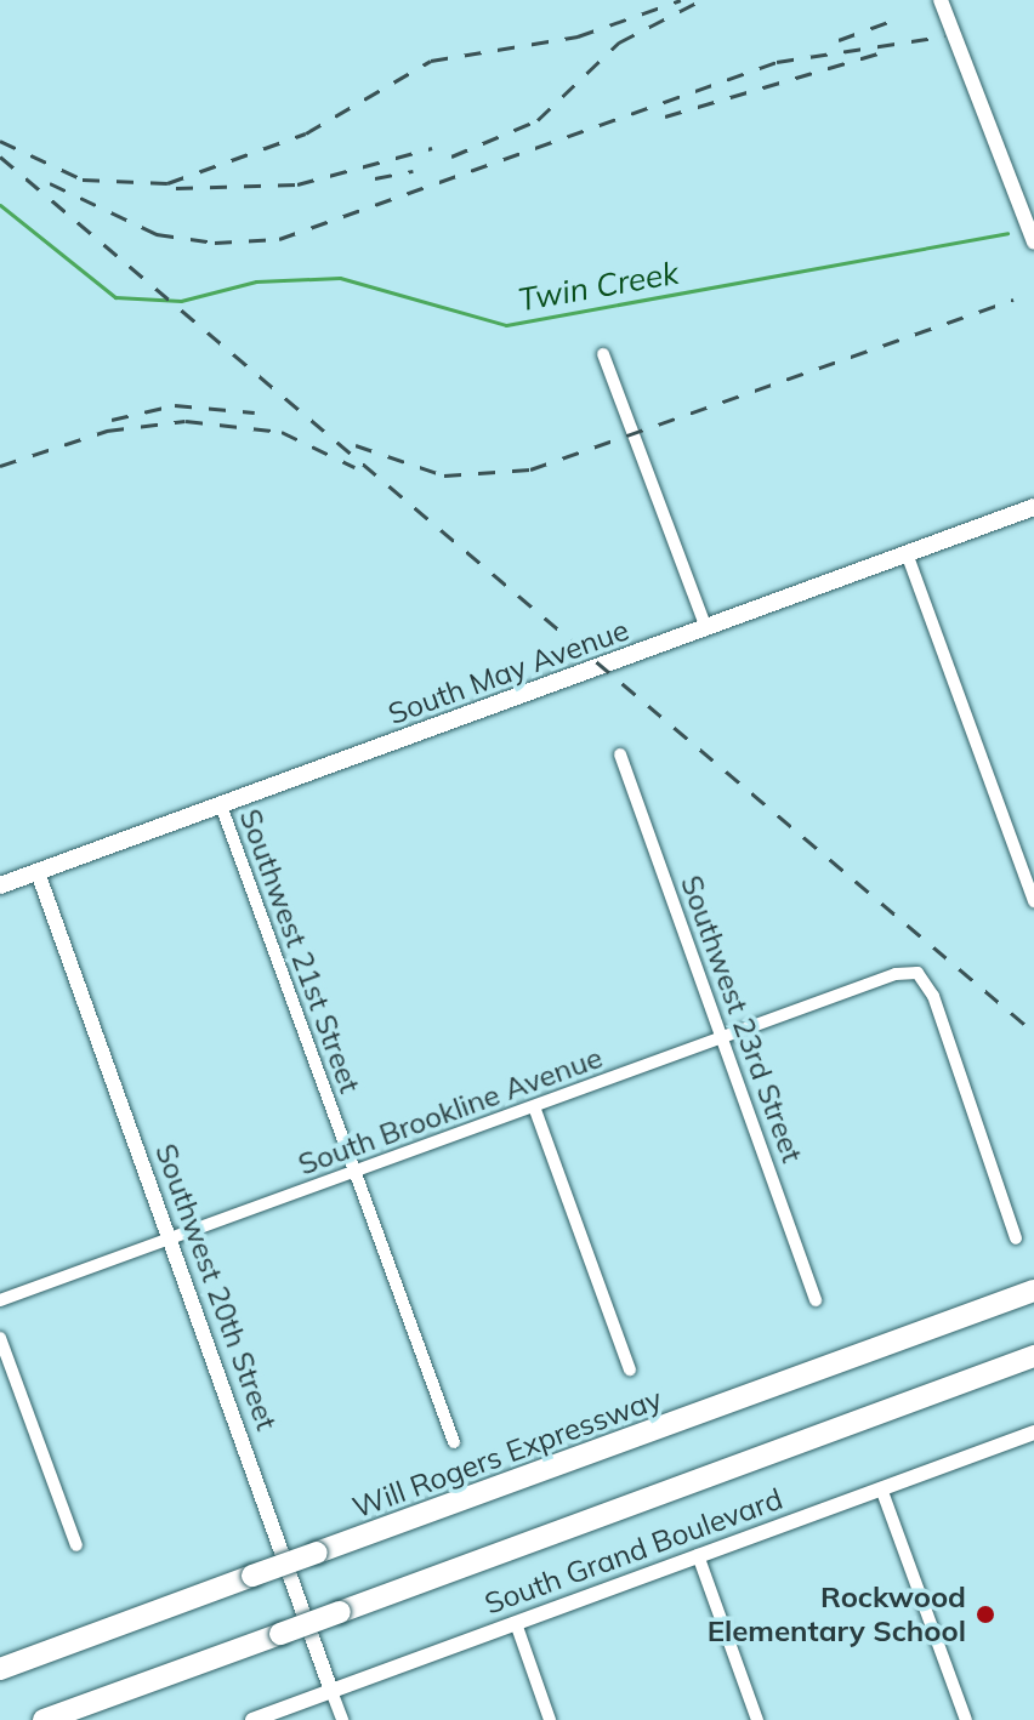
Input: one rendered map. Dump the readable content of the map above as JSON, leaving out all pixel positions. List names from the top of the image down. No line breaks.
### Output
{"streets":{"highway":["Will Rogers Expressway"],"main road":["South May Avenue"],"street":["Southwest 21st Street","Southwest 23rd Street","South Brookline Avenue","Southwest 20th Street","South Grand Boulevard"]},"crossings":[["South May Avenue","Southwest 21st Street"],["South May Avenue","Southwest 20th Street"],["Southwest 21st Street","South Brookline Avenue"],["Southwest 23rd Street","South Brookline Avenue"],["South Brookline Avenue","Southwest 20th Street"],["Southwest 20th Street","South Grand Boulevard"]],"water":["Twin Creek"],"places":["Rockwood Elementary School"]}
